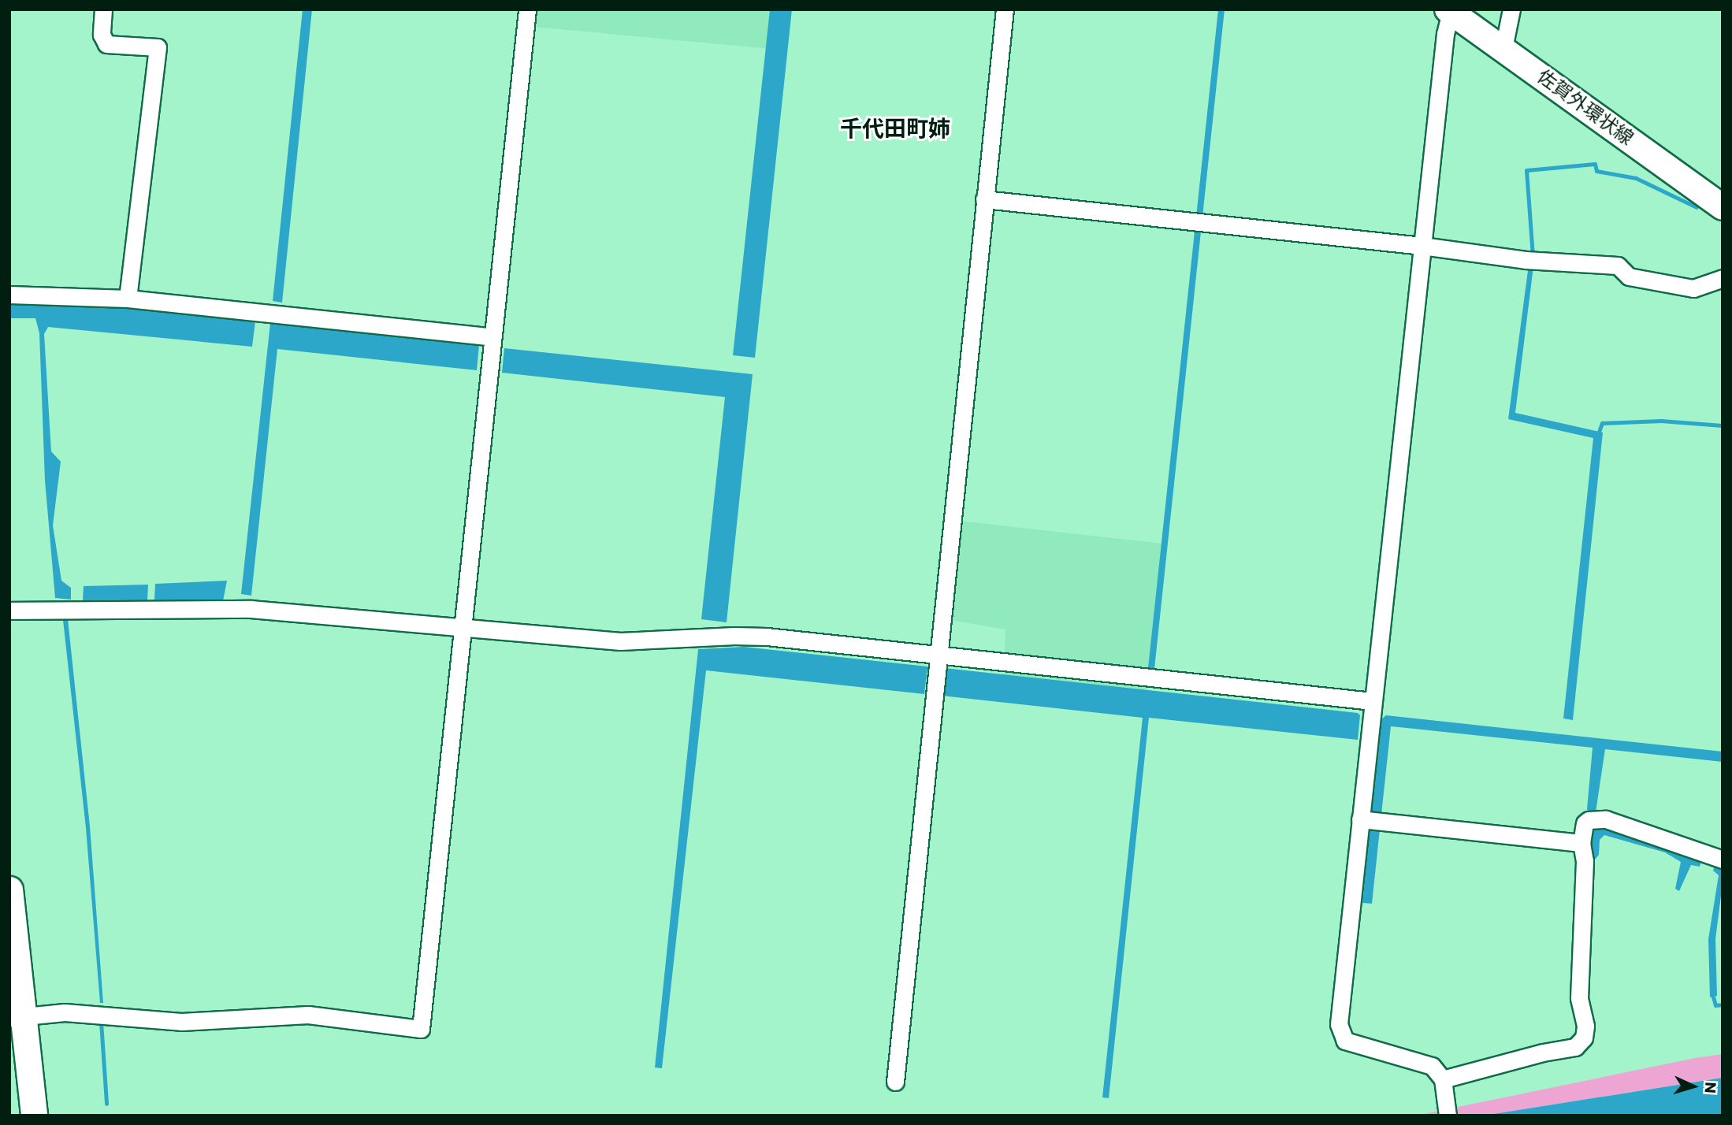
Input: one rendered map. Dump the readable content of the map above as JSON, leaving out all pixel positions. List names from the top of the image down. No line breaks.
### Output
{"streets":{"main road":["佐賀外環状線"]},"districts":["千代田町姉"],"north":"right"}
